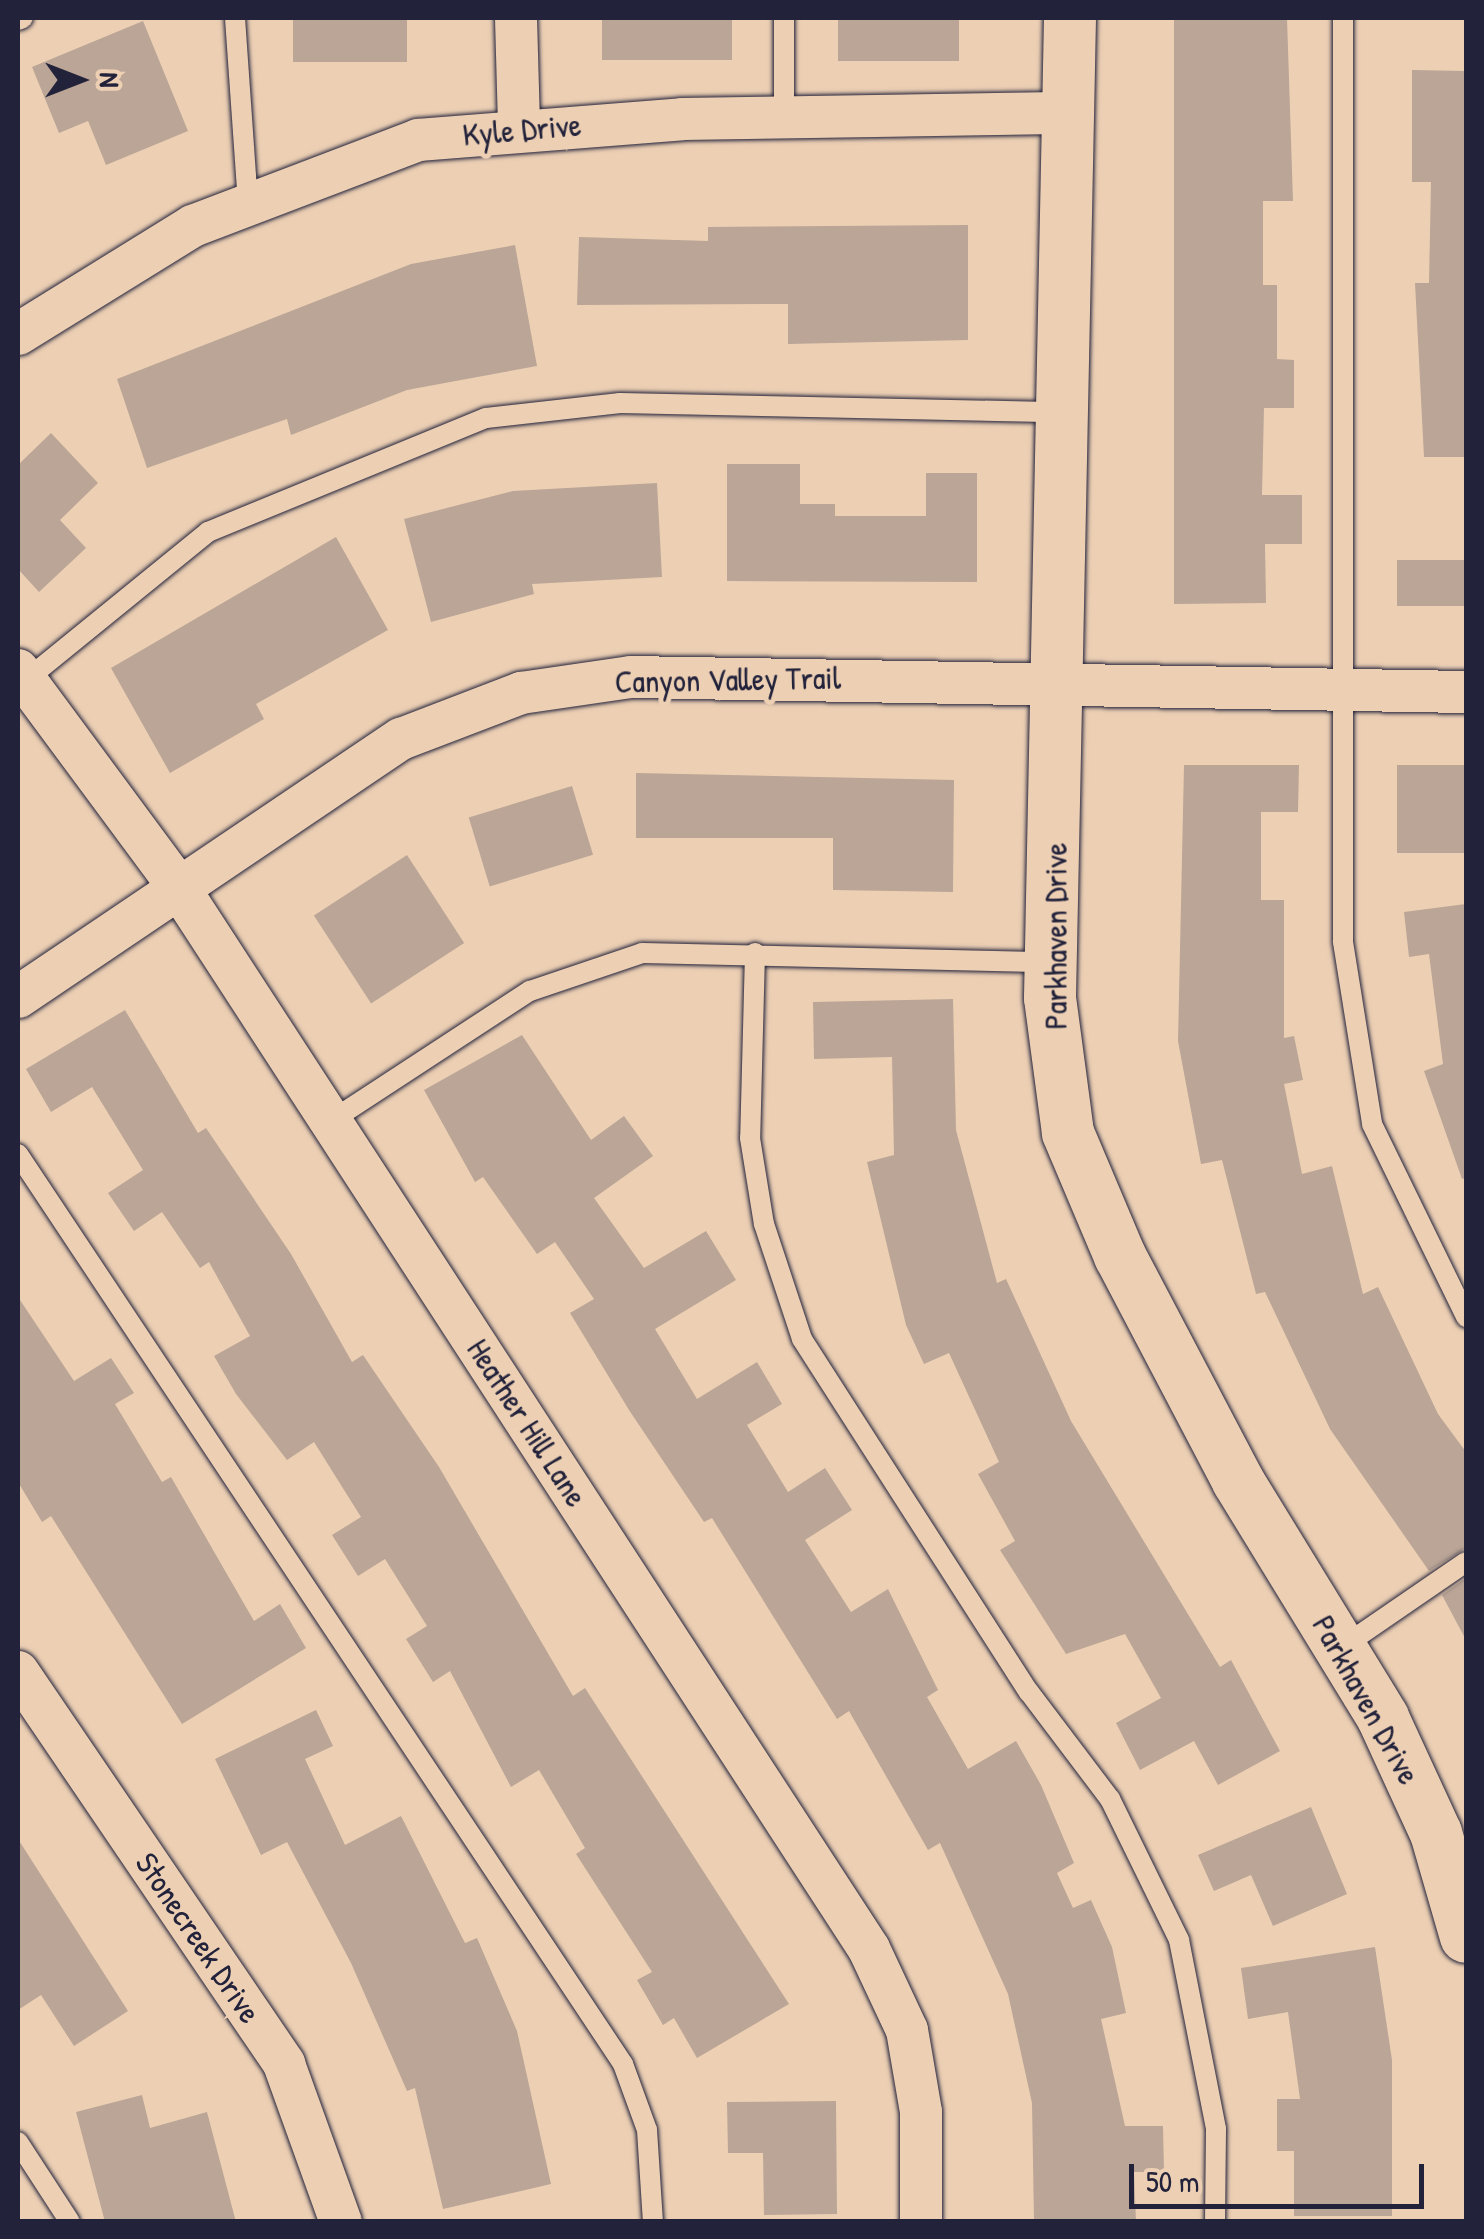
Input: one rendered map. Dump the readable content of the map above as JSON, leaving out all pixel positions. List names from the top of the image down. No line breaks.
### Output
{"streets":{"street":["Kyle Drive","Canyon Valley Trail","Parkhaven Drive","Heather Hill Lane","Stonecreek Drive"]},"crossings":[["Kyle Drive","Parkhaven Drive"],["Canyon Valley Trail","Parkhaven Drive"],["Canyon Valley Trail","Heather Hill Lane"]],"scale_bar":"50 m","north":"right"}
